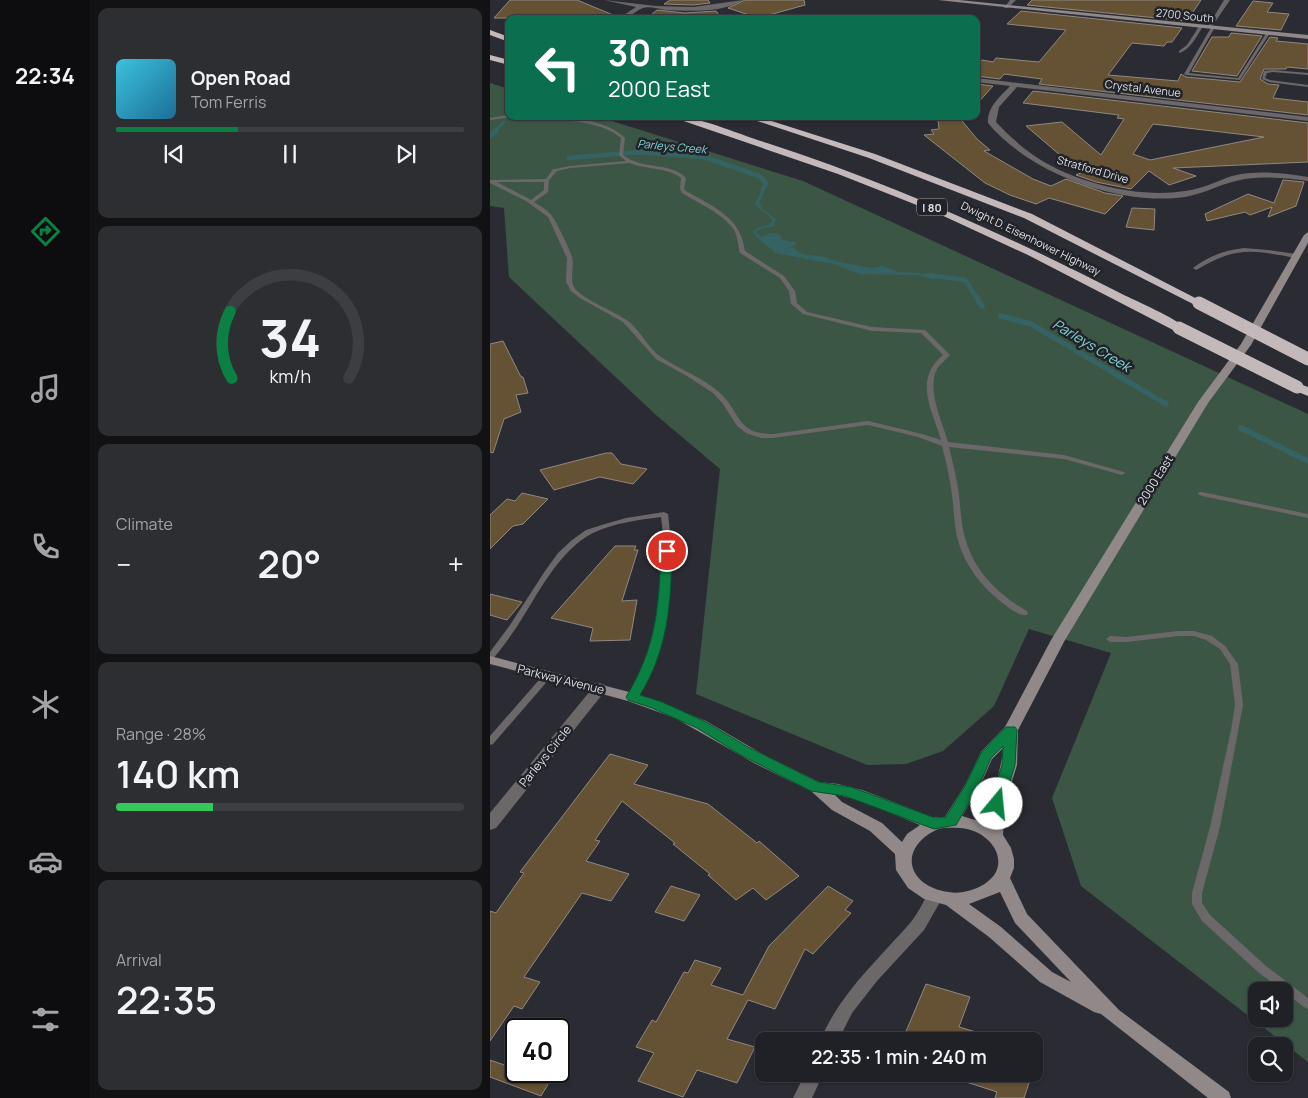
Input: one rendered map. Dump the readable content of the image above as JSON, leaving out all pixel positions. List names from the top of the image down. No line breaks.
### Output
{"streets":{"highway":["I 80","Dwight D. Eisenhower Highway"],"street":["2700 South","Crystal Avenue","Stratford Drive","2000 East","Parkway Avenue","Parleys Circle"]},"crossings":[["Crystal Avenue","Stratford Drive"],["Parkway Avenue","Parleys Circle"]],"water":["Parleys Creek"],"page":{"tabs":"22:34","turn":["30 m","2000 East"],"song":["Open Road","Tom Ferris"],"tile":["Climate",["Range · 28%","140 km"],["Arrival","22:35"]],"heat":["−","20°","+"],"limit":"40","trip":"22:35 · 1 min · 240 m","gauge":["34","km/h"]}}
